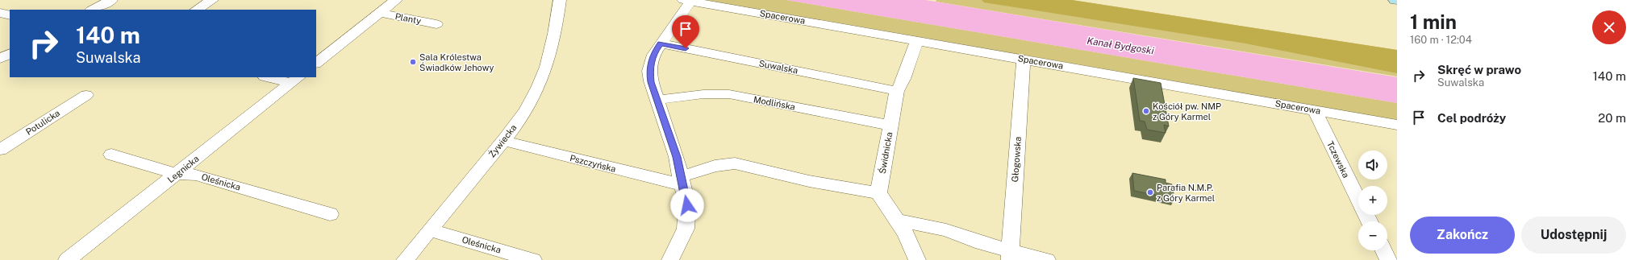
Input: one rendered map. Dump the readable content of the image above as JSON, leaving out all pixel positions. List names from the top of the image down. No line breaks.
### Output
{"streets":{"street":["Spacerowa","Planty","Suwalska","Modlińska","Potulicka","Żywiecka","Świdnicka","Głogowska","Tczewska","Pszczyńska","Legnicka","Oleśnicka"]},"crossings":[["Spacerowa","Świdnicka"],["Spacerowa","Głogowska"],["Spacerowa","Tczewska"],["Suwalska","Świdnicka"],["Modlińska","Świdnicka"],["Żywiecka","Pszczyńska"],["Żywiecka","Oleśnicka"],["Legnicka","Oleśnicka"]],"water":["Kanał Bydgoski"],"places":["Sala Królestwa Świadków Jehowy","Kościół pw. NMP z Góry Karmel","Parafia N.M.P. z Góry Karmel"],"page":{"heading":["1 min","160 m · 12:04"],"turn":["140 m","Suwalska"],"list":[{"name":"Skręć w prawo","note":"Suwalska","value":"140 m"},{"name":"Cel podróży","value":"20 m"}],"map_buttons":["+","−"],"buttons":["Zakończ","Udostępnij"]}}
